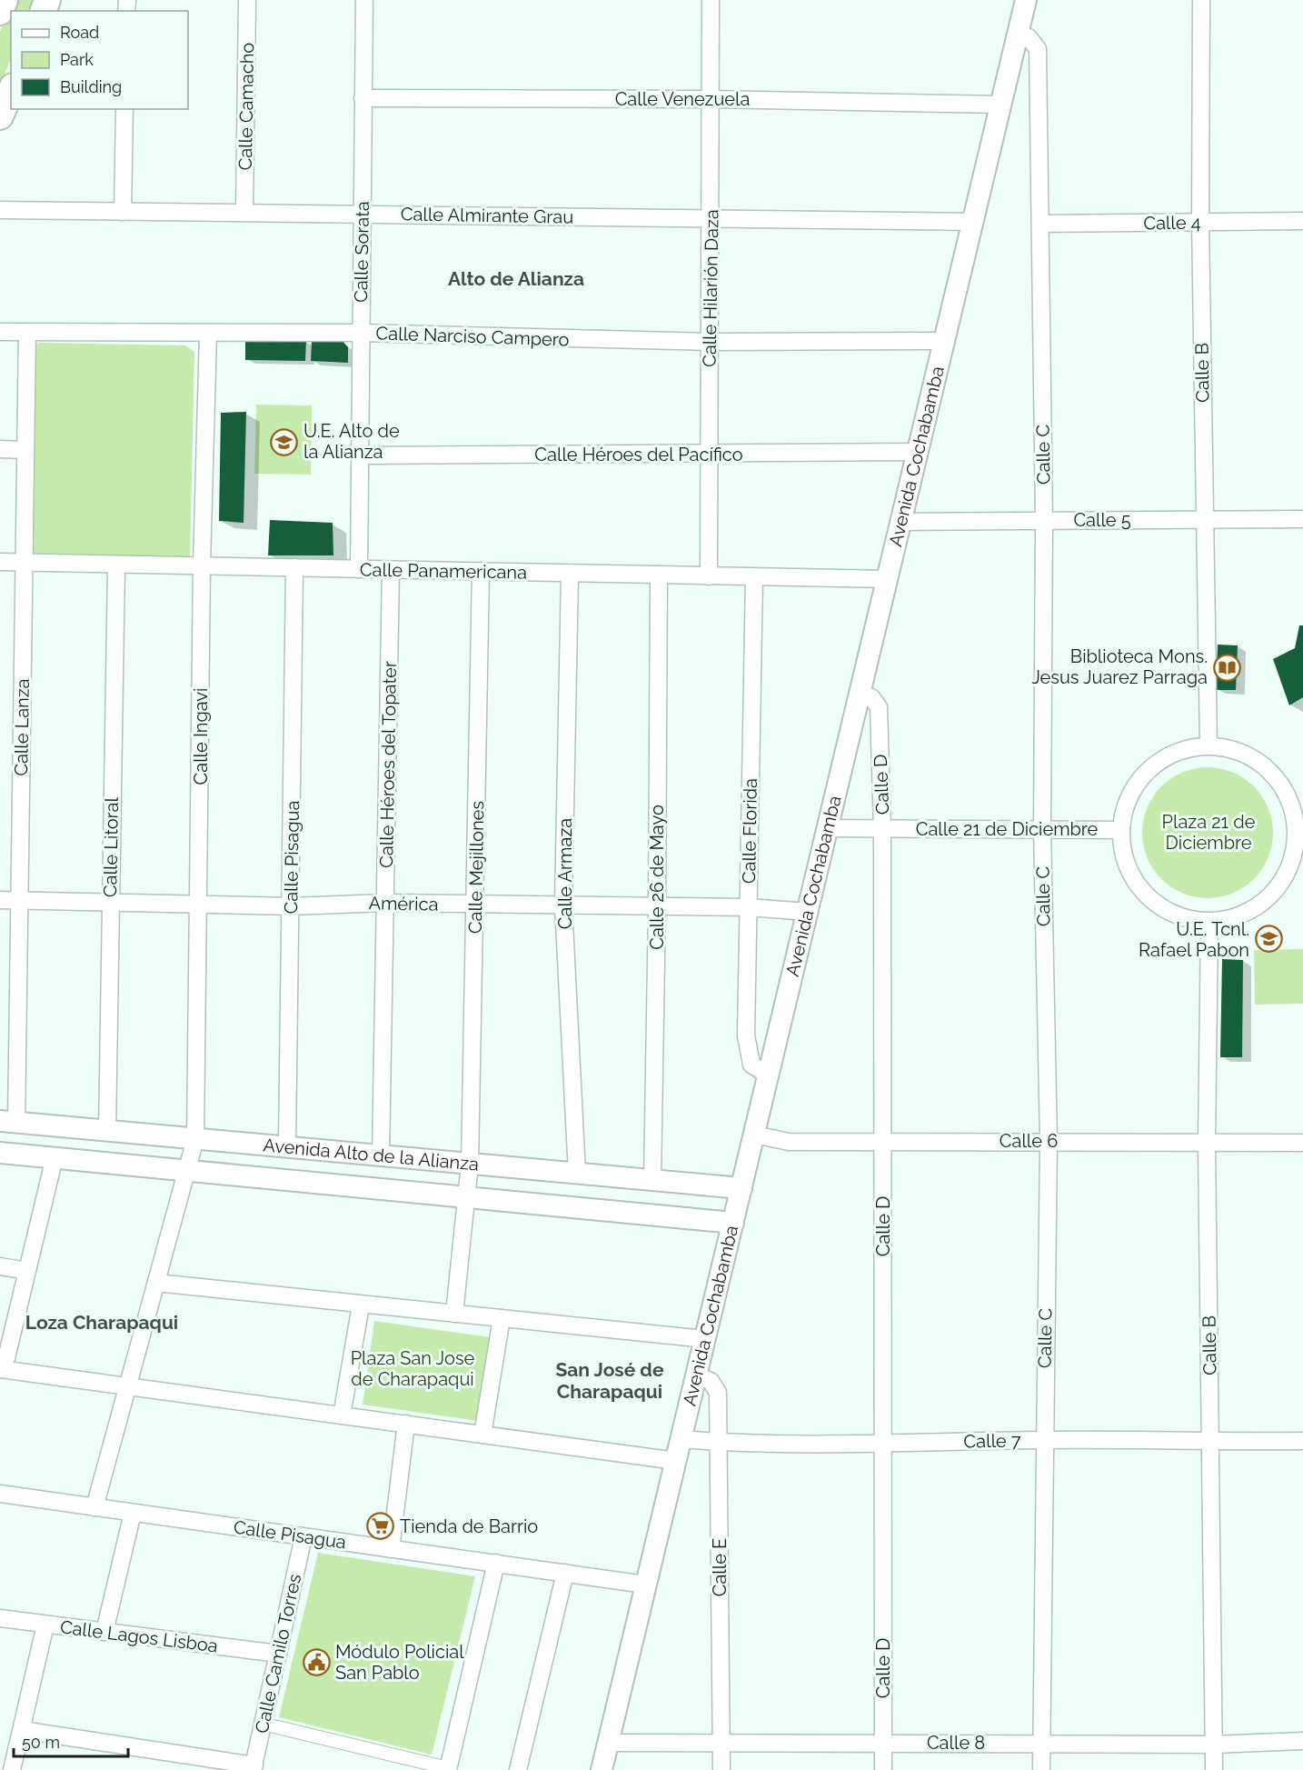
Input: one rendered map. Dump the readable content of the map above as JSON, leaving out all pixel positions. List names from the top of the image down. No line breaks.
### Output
{"streets":{"street":["Calle Venezuela","Calle Camacho","Calle Almirante Grau","Calle 4","Calle Sorata","Calle Hilarión Daza","Calle Narciso Campero","Calle B","Calle Héroes del Pacífico","Calle C","Avenida Cochabamba","Calle 5","Calle Panamericana","Calle Lanza","Calle Ingavi","Calle Héroes del Topater","Calle D","Calle 21 de Diciembre","Calle Florida","Calle Litoral","Calle Pisagua","Calle Mejillones","Calle Armaza","Calle 26 de Mayo","América","Calle 6","Avenida Alto de la Alianza","Calle 7","Calle E","Calle Lagos Lisboa","Calle Camilo Torres","Calle 8"]},"crossings":[["Calle Venezuela","Calle Sorata"],["Calle Venezuela","Calle Hilarión Daza"],["Calle Venezuela","Avenida Cochabamba"],["Calle Camacho","Calle Almirante Grau"],["Calle Almirante Grau","Calle Sorata"],["Calle Almirante Grau","Calle Hilarión Daza"],["Calle Almirante Grau","Avenida Cochabamba"],["Calle 4","Calle B"],["Calle 4","Calle C"],["Calle Sorata","Calle Narciso Campero"],["Calle Sorata","Calle Héroes del Pacífico"],["Calle Sorata","Calle Panamericana"],["Calle Hilarión Daza","Calle Narciso Campero"],["Calle Hilarión Daza","Calle Héroes del Pacífico"],["Calle Hilarión Daza","Calle Panamericana"],["Calle Narciso Campero","Avenida Cochabamba"],["Calle Narciso Campero","Calle Lanza"],["Calle Narciso Campero","Calle Ingavi"],["Calle B","Calle 5"],["Calle B","Calle 21 de Diciembre"],["Calle B","Calle 6"],["Calle B","Calle 7"],["Calle B","Calle 8"],["Calle Héroes del Pacífico","Avenida Cochabamba"],["Calle C","Avenida Cochabamba"],["Calle C","Calle 5"],["Calle C","Calle 21 de Diciembre"],["Calle C","Calle 6"],["Calle C","Calle 7"],["Calle C","Calle 8"],["Avenida Cochabamba","Calle 5"],["Avenida Cochabamba","Calle Panamericana"],["Avenida Cochabamba","Calle D"],["Avenida Cochabamba","Calle 21 de Diciembre"],["Avenida Cochabamba","Calle Florida"],["Avenida Cochabamba","Calle Pisagua"],["Avenida Cochabamba","América"],["Avenida Cochabamba","Calle 6"],["Avenida Cochabamba","Avenida Alto de la Alianza"],["Avenida Cochabamba","Calle 7"],["Avenida Cochabamba","Calle E"],["Avenida Cochabamba","Calle 8"],["Calle Panamericana","Calle Lanza"],["Calle Panamericana","Calle Ingavi"],["Calle Panamericana","Calle Héroes del Topater"],["Calle Panamericana","Calle Florida"],["Calle Panamericana","Calle Litoral"],["Calle Panamericana","Calle Pisagua"],["Calle Panamericana","Calle Mejillones"],["Calle Panamericana","Calle Armaza"],["Calle Panamericana","Calle 26 de Mayo"],["Calle Lanza","América"],["Calle Lanza","Avenida Alto de la Alianza"],["Calle Ingavi","Calle Pisagua"],["Calle Ingavi","América"],["Calle Ingavi","Avenida Alto de la Alianza"],["Calle Héroes del Topater","América"],["Calle Héroes del Topater","Avenida Alto de la Alianza"],["Calle D","Calle 21 de Diciembre"],["Calle D","Calle 6"],["Calle D","Calle 7"],["Calle D","Calle 8"],["Calle Florida","América"],["Calle Litoral","América"],["Calle Litoral","Avenida Alto de la Alianza"],["Calle Pisagua","América"],["Calle Pisagua","Avenida Alto de la Alianza"],["Calle Pisagua","Calle Camilo Torres"],["Calle Mejillones","América"],["Calle Mejillones","Avenida Alto de la Alianza"],["Calle Armaza","América"],["Calle Armaza","Avenida Alto de la Alianza"],["Calle 26 de Mayo","América"],["Calle 26 de Mayo","Avenida Alto de la Alianza"],["Calle 7","Calle E"],["Calle E","Calle 8"],["Calle Lagos Lisboa","Calle Camilo Torres"]],"districts":["Alto de Alianza","Loza Charapaqui","San José de Charapaqui"],"parks":["Plaza 21 de Diciembre","Plaza San Jose de Charapaqui"],"places":{"school or university":["U.E. Alto de la Alianza","U.E. Tcnl. Rafael Pabon"],"library":["Biblioteca Mons. Jesus Juarez Parraga"],"supermarket":["Tienda de Barrio"],"public building":["Módulo Policial San Pablo"]},"legend":["Road","Park","Building"],"scale_bar":"50 m"}
